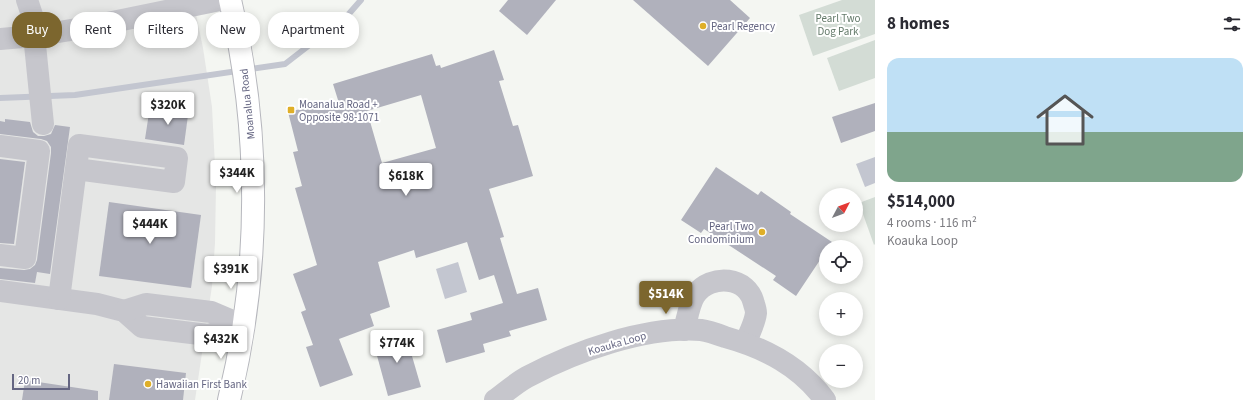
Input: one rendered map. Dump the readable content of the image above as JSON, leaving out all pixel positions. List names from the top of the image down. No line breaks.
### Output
{"streets":{"main road":["Moanalua Road"],"street":["Koauka Loop"]},"parks":["Pearl Two Dog Park"],"places":{"other":["Pearl Regency","Pearl Two Condominium","Hawaiian First Bank"],"transit":["Moanalua Road + Opposite 98-1071"]},"scale_bar":"20 m","north":"top right","page":{"heading":"8 homes","chip":["Buy","Rent","Filters","New","Apartment"],"list":[{"name":"$514,000","note":"4 rooms · 116 m² · Koauka Loop"}],"price":["$320K","$344K","$618K","$444K","$391K","$514K","$432K","$774K"],"map_buttons":["+","−"],"scale":"20 m"}}
